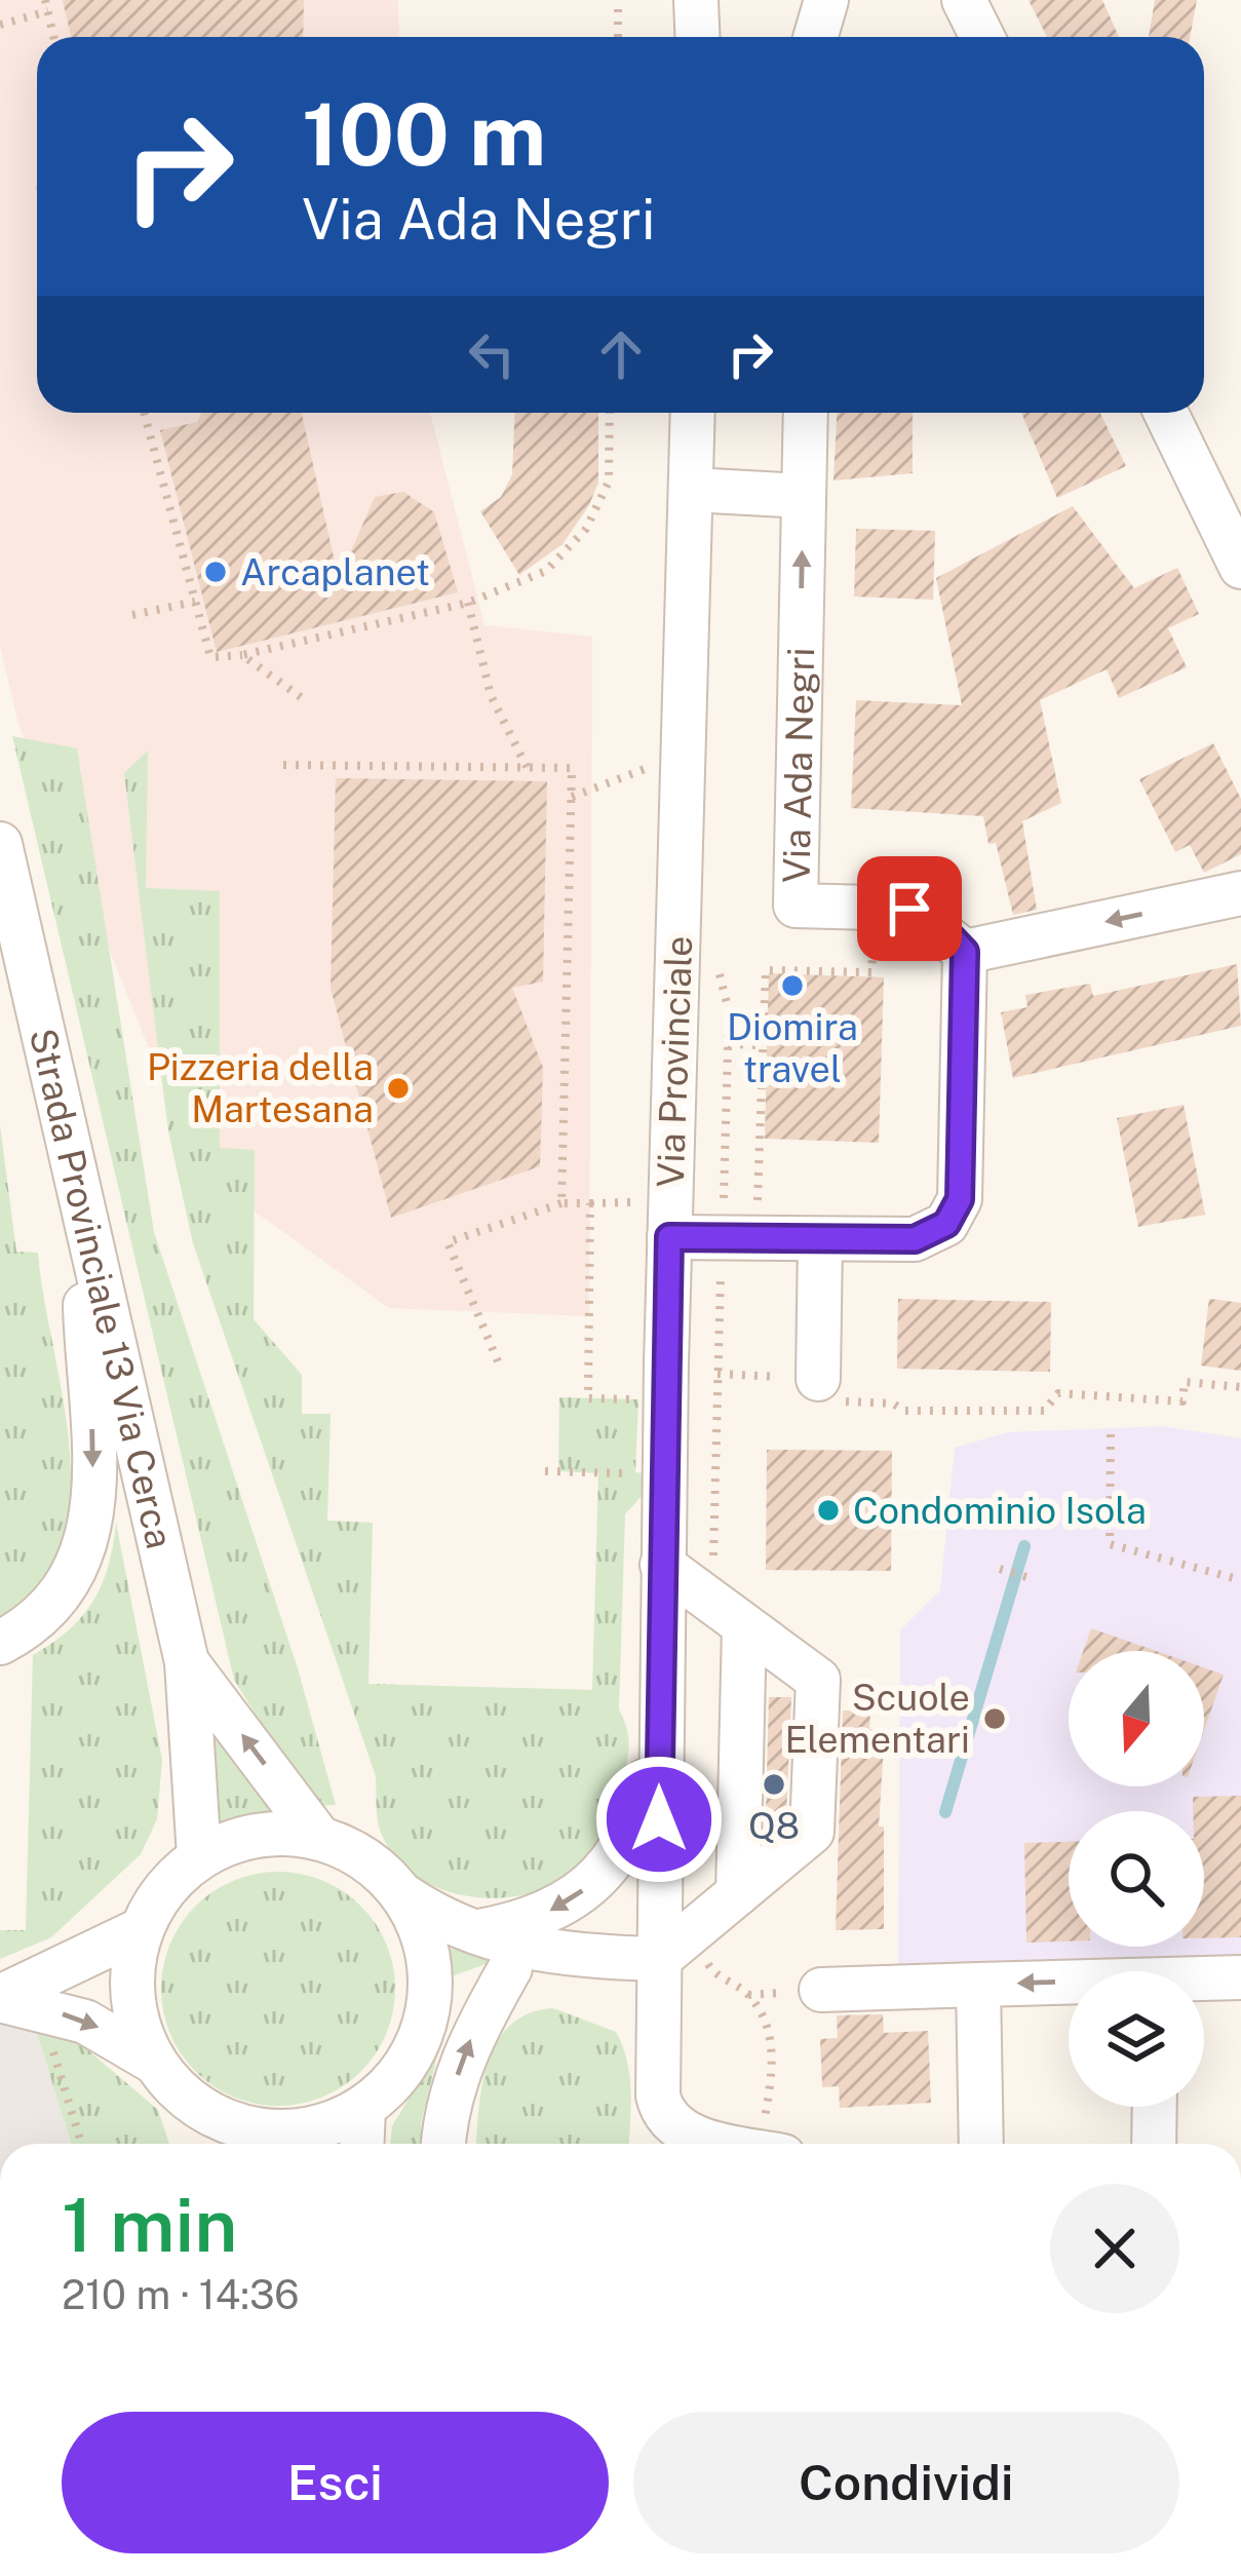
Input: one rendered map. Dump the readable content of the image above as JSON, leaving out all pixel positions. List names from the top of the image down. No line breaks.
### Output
{"streets":{"street":["Via Ada Negri","Via Provinciale","Strada Provinciale 13 Via Cerca"]},"one_way":["Via Ada Negri"],"places":["Arcaplanet","Diomira travel","Pizzeria della Martesana","Condominio Isola","Scuole Elementari","Q8"],"north":"bottom","page":{"turn":["100 m","Via Ada Negri"],"heading":["1 min","210 m · 14:36"],"buttons":["Esci","Condividi"]}}
